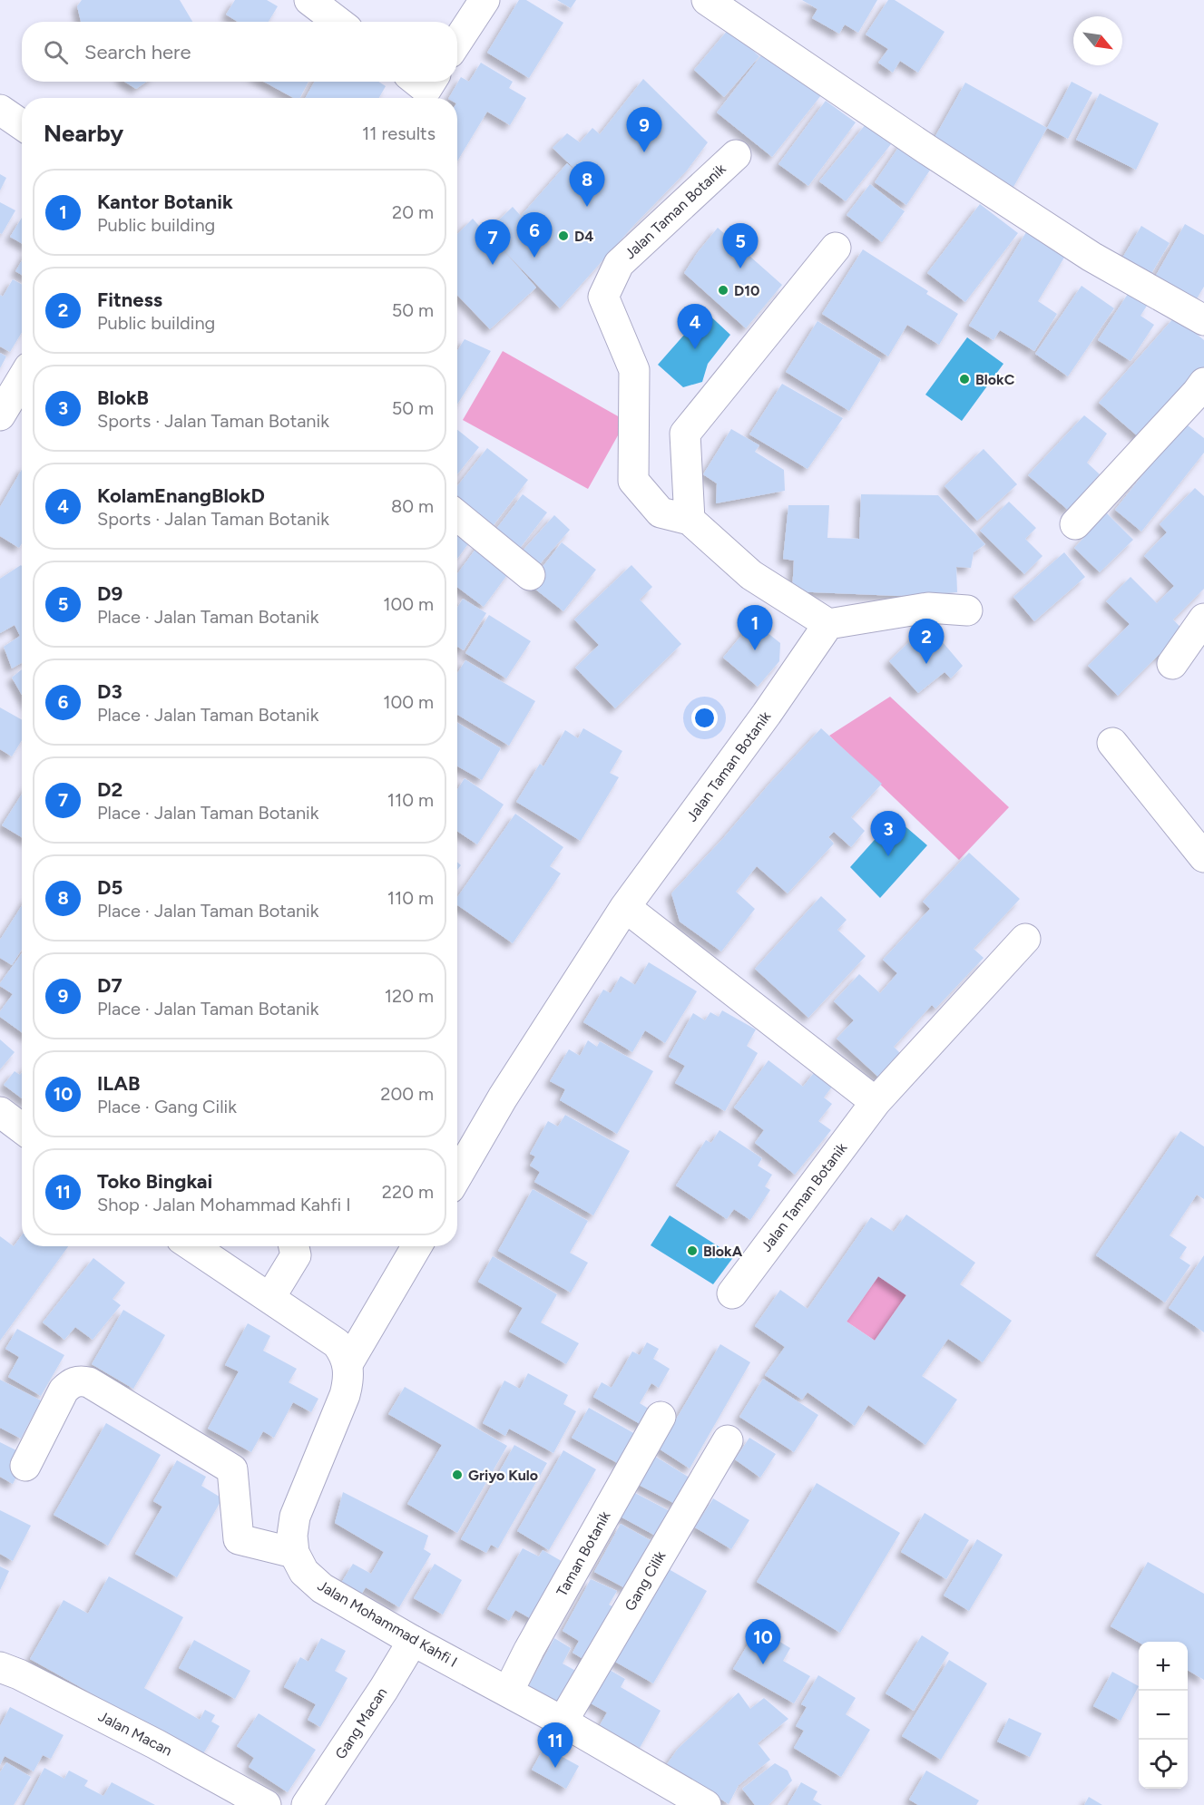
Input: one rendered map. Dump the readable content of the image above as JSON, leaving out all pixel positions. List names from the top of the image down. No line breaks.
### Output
{"streets":{"street":["Jalan Taman Botanik","Taman Botanik","Gang Cilik","Jalan Mohammad Kahfi I","Gang Macan","Jalan Macan"]},"crossings":[["Taman Botanik","Jalan Mohammad Kahfi I"],["Gang Cilik","Jalan Mohammad Kahfi I"],["Jalan Mohammad Kahfi I","Gang Macan"]],"places":["D4","D10","BlokC","BlokA","Griyo Kulo"],"north":"bottom right","page":{"search":"Search here","heading":["Nearby","11 results"],"pins":["9","8","6","7","5","4","1","2","3","10","11"],"list":[{"mark":"1","name":"Kantor Botanik","note":"Public building","value":"20 m"},{"mark":"2","name":"Fitness","note":"Public building","value":"50 m"},{"mark":"3","name":"BlokB","note":"Sports · Jalan Taman Botanik","value":"50 m"},{"mark":"4","name":"KolamEnangBlokD","note":"Sports · Jalan Taman Botanik","value":"80 m"},{"mark":"5","name":"D9","note":"Place · Jalan Taman Botanik","value":"100 m"},{"mark":"6","name":"D3","note":"Place · Jalan Taman Botanik","value":"100 m"},{"mark":"7","name":"D2","note":"Place · Jalan Taman Botanik","value":"110 m"},{"mark":"8","name":"D5","note":"Place · Jalan Taman Botanik","value":"110 m"},{"mark":"9","name":"D7","note":"Place · Jalan Taman Botanik","value":"120 m"},{"mark":"10","name":"ILAB","note":"Place · Gang Cilik","value":"200 m"},{"mark":"11","name":"Toko Bingkai","note":"Shop · Jalan Mohammad Kahfi I","value":"220 m"}],"map_buttons":["+","−"]}}
